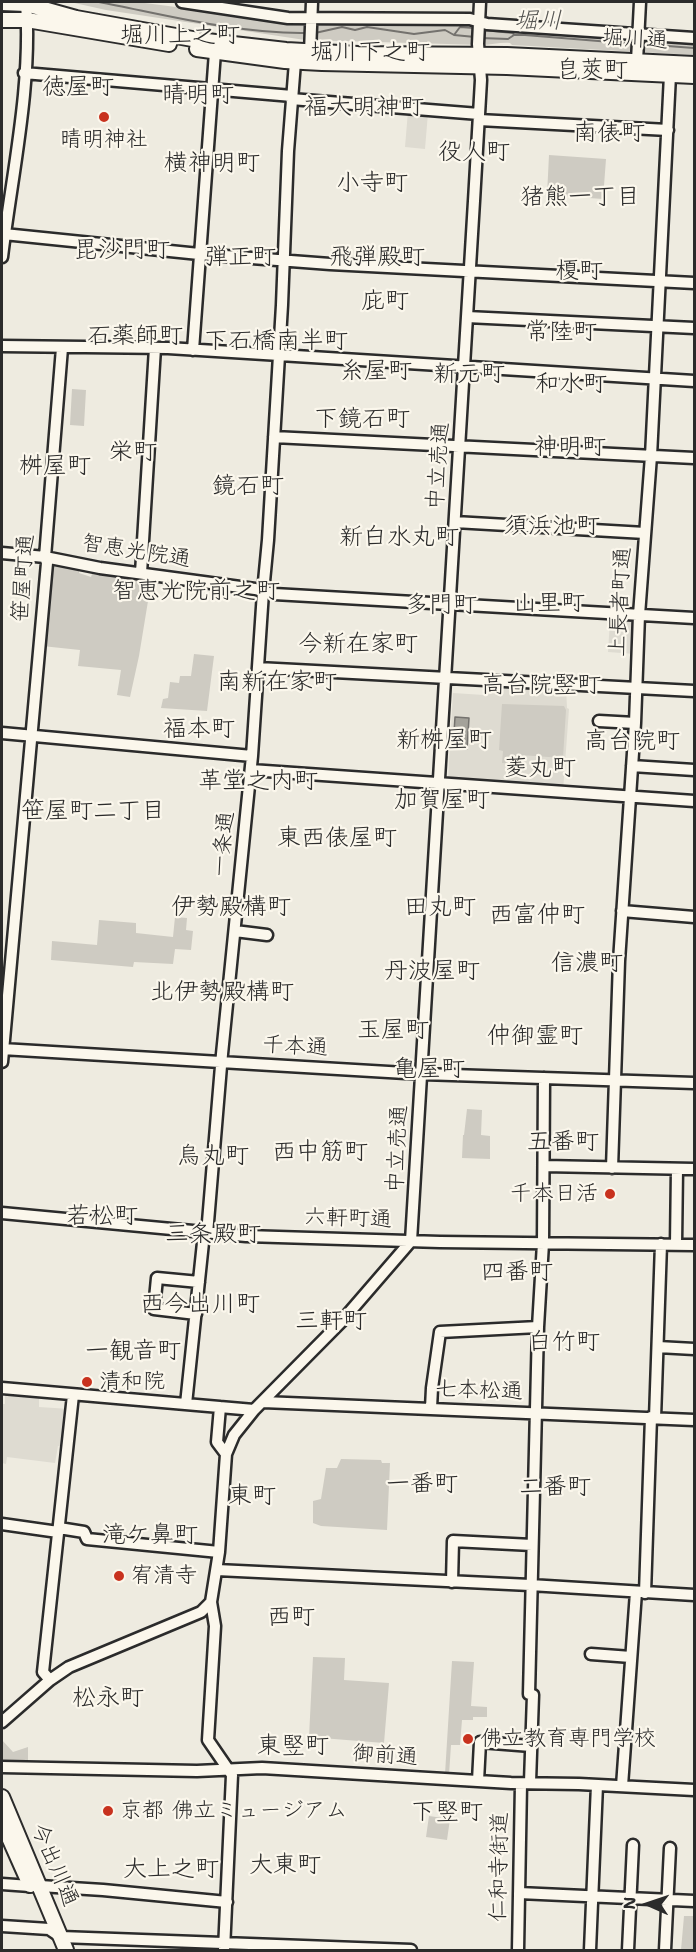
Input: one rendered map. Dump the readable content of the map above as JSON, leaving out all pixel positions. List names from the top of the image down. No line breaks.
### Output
{"streets":{"main road":["堀川通","今出川通"],"street":["中立売通","智恵光院通","笹屋町通","上長者町通","一条通","千本通","六軒町通","七本松通","御前通","仁和寺街道"]},"crossings":[["堀川通","中立売通"],["堀川通","上長者町通"],["堀川通","一条通"],["中立売通","智恵光院通"],["中立売通","千本通"],["中立売通","六軒町通"],["智恵光院通","笹屋町通"],["智恵光院通","上長者町通"],["智恵光院通","一条通"],["笹屋町通","千本通"],["上長者町通","千本通"],["一条通","千本通"],["一条通","六軒町通"],["一条通","七本松通"],["千本通","仁和寺街道"],["六軒町通","仁和寺街道"],["七本松通","仁和寺街道"],["御前通","仁和寺街道"]],"districts":["堀川上之町","堀川下之町","皀莢町","徳屋町","晴明町","福大明神町","南俵町","役人町","横神明町","小寺町","猪熊一丁目","毘沙門町","弾正町","飛弾殿町","榎町","庇町","常陸町","石薬師町","下石橋南半町","糸屋町","新元町","和水町","下鏡石町","神明町","栄町","桝屋町","鏡石町","須浜池町","新白水丸町","智恵光院前之町","山里町","多門町","今新在家町","南新在家町","高台院竪町","福本町","新桝屋町","高台院町","菱丸町","革堂之内町","加賀屋町","笹屋町二丁目","東西俵屋町","伊勢殿構町","田丸町","西富仲町","信濃町","丹波屋町","北伊勢殿構町","玉屋町","仲御霊町","亀屋町","五番町","西中筋町","烏丸町","若松町","三条殿町","四番町","西今出川町","三軒町","白竹町","一観音町","一番町","二番町","東町","滝ケ鼻町","西町","松永町","東竪町","下竪町","大東町","大上之町"],"water":["堀川"],"places":["晴明神社","千本日活","清和院","宥清寺","佛立教育専門学校","京都 佛立ミュージアム"],"north":"left"}
